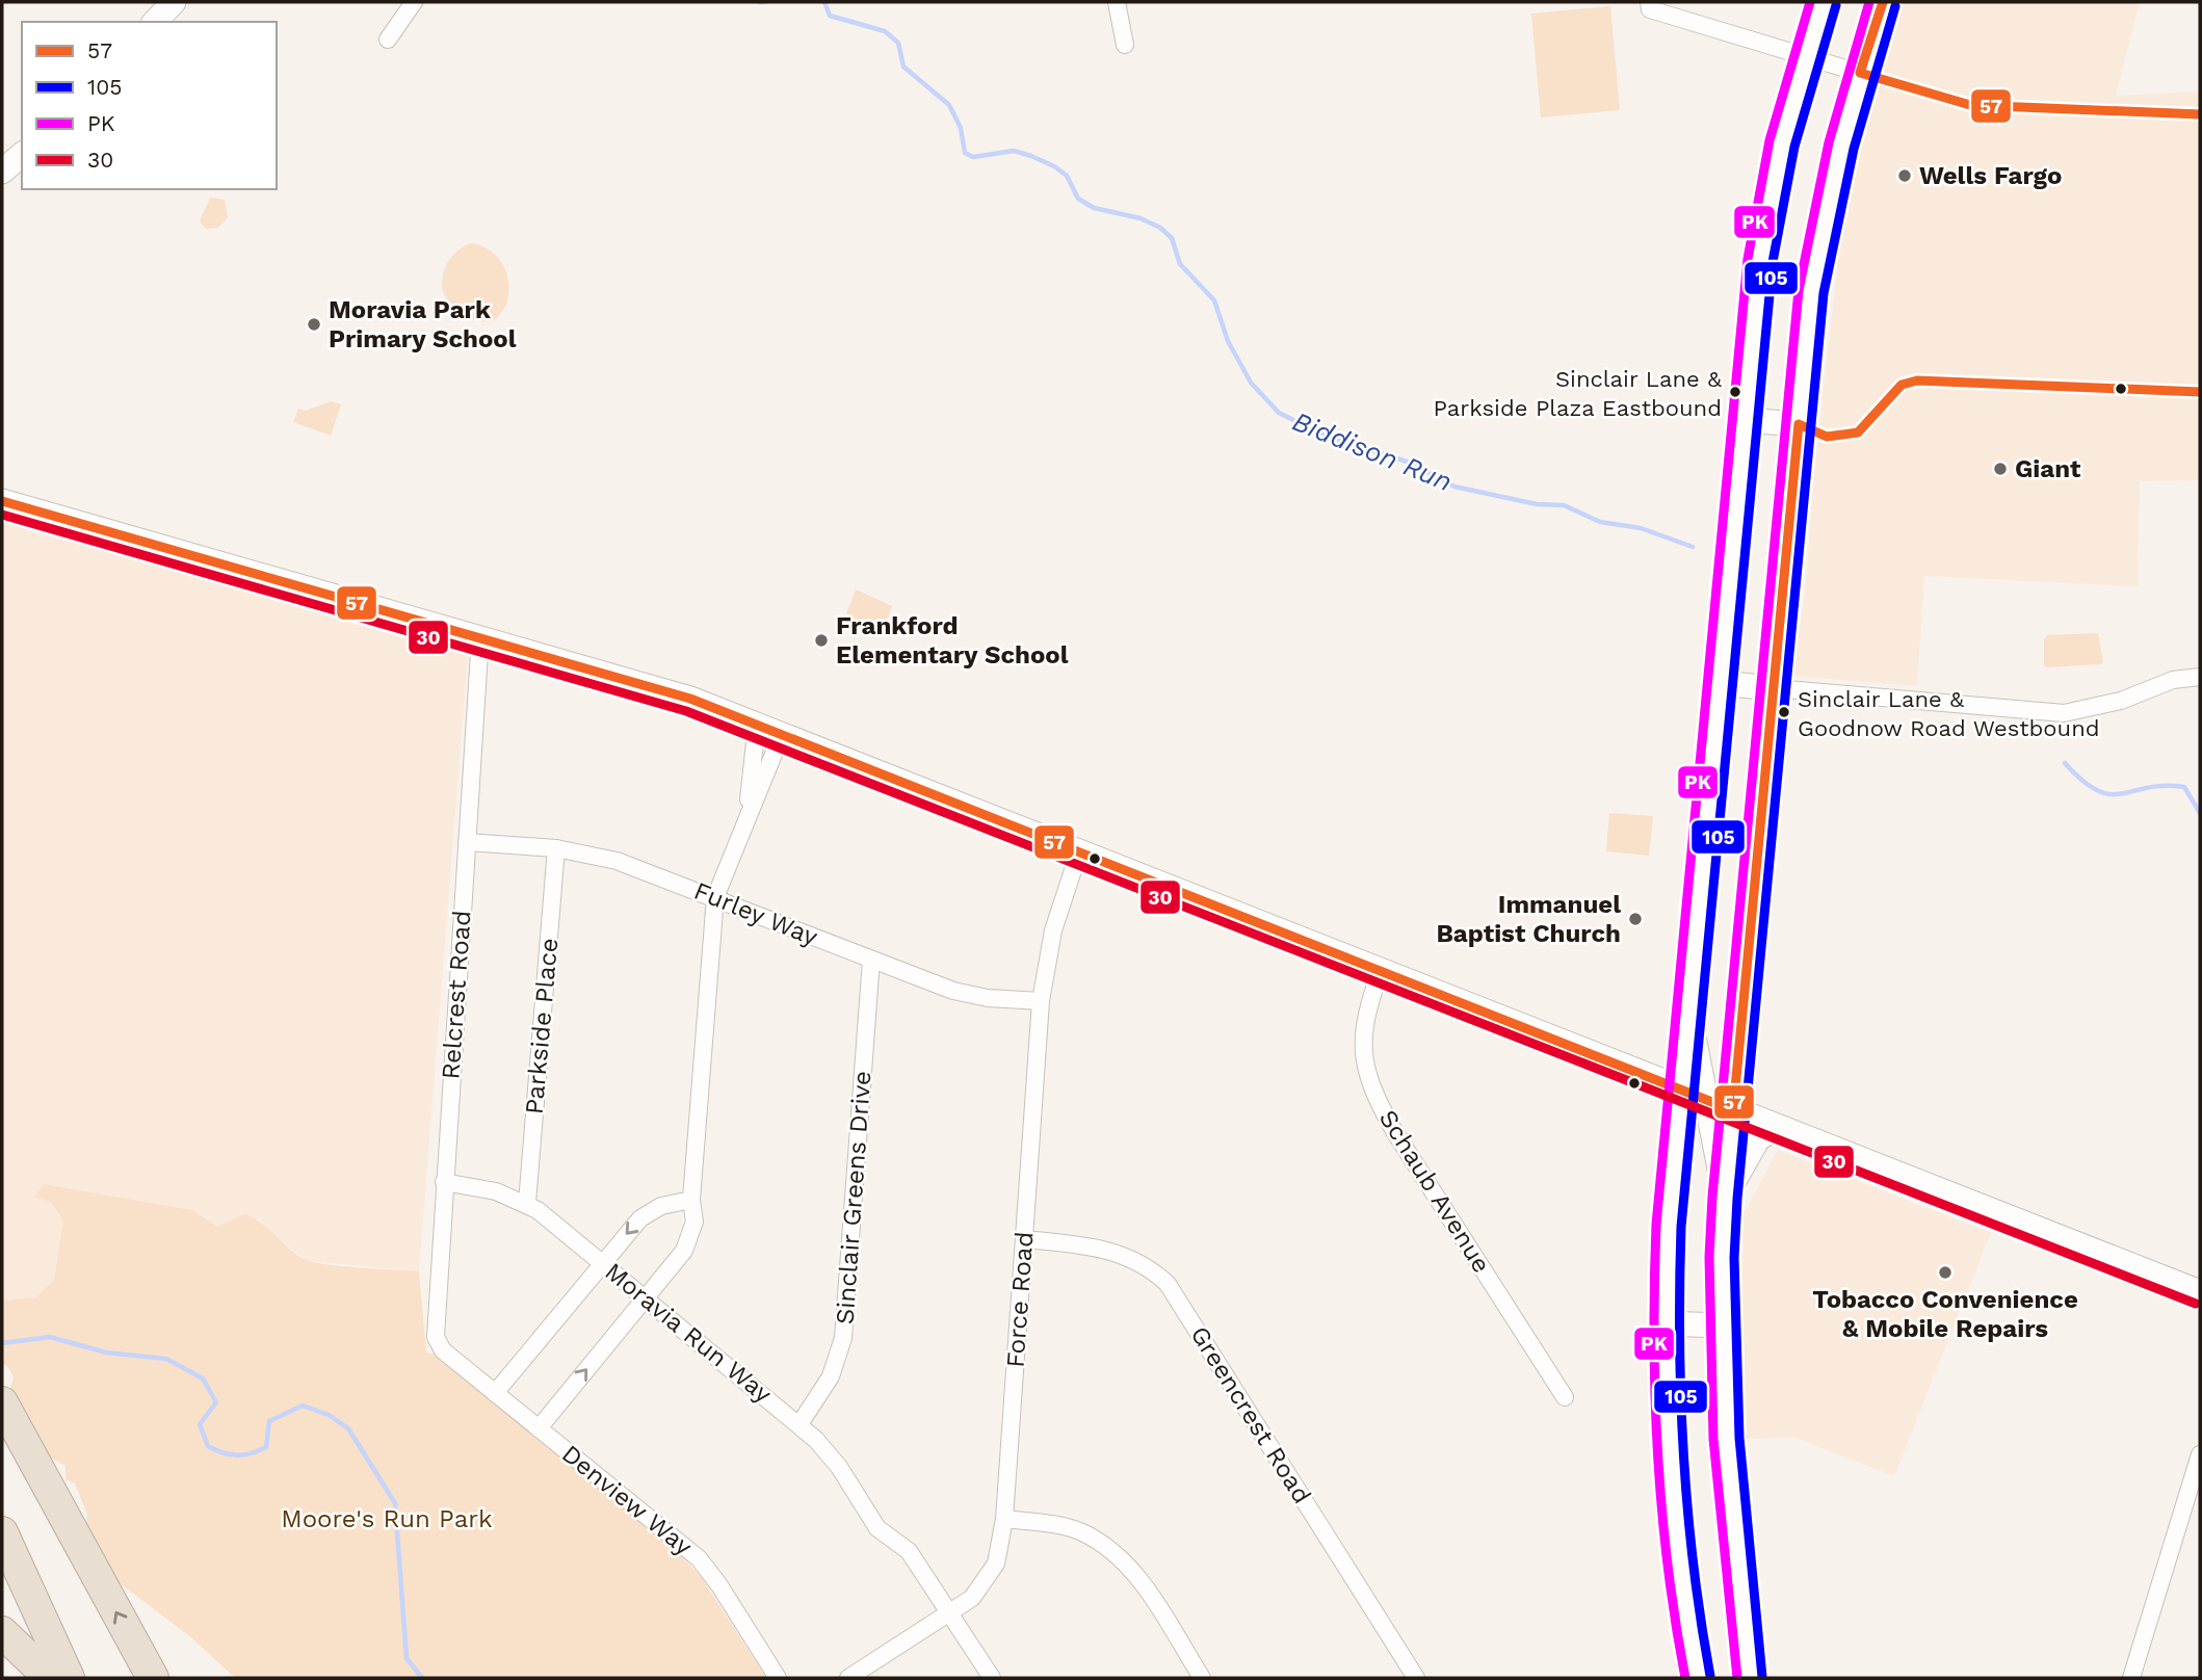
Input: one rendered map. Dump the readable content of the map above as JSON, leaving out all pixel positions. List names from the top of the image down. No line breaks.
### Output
{"streets":{"street":["Furley Way","Relcrest Road","Parkside Place","Schaub Avenue","Sinclair Greens Drive","Force Road","Moravia Run Way","Greencrest Road","Denview Way"]},"crossings":[["Furley Way","Relcrest Road"],["Furley Way","Parkside Place"],["Furley Way","Sinclair Greens Drive"],["Furley Way","Force Road"],["Relcrest Road","Moravia Run Way"],["Relcrest Road","Denview Way"],["Parkside Place","Moravia Run Way"],["Sinclair Greens Drive","Moravia Run Way"],["Force Road","Moravia Run Way"],["Force Road","Greencrest Road"]],"water":["Biddison Run"],"parks":["Moore's Run Park"],"places":["Wells Fargo","Moravia Park Primary School","Sinclair Lane & Parkside Plaza Eastbound","Giant","Frankford Elementary School","Sinclair Lane & Goodnow Road Westbound","Immanuel Baptist Church","Tobacco Convenience & Mobile Repairs"],"lines":["transit line 57","transit line PK","transit line 105","transit line 30"],"legend":["57","105","PK","30"]}
